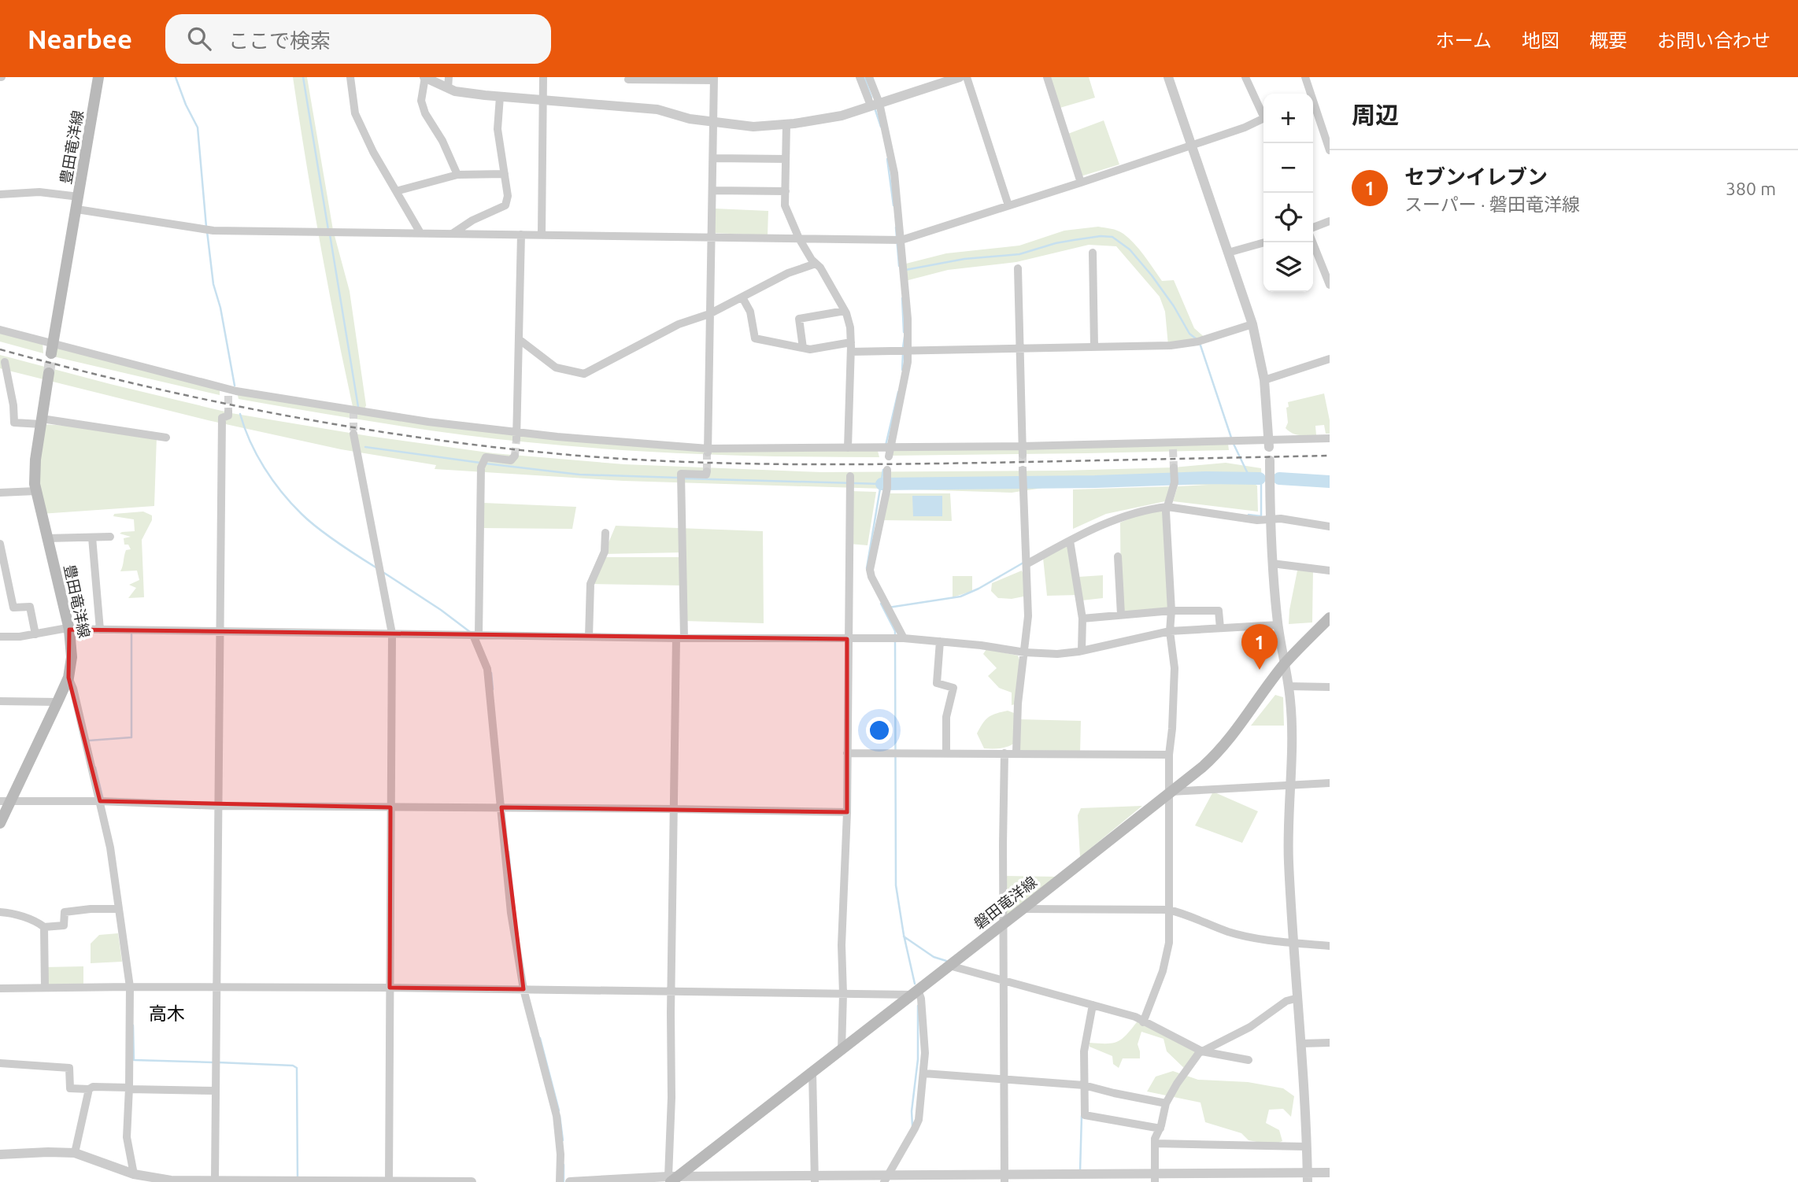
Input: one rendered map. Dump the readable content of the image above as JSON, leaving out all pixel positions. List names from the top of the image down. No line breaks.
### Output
{"streets":{"main road":["豊田竜洋線","磐田竜洋線"]},"districts":["高木"],"page":{"header":"Nearbee","search":"ここで検索","nav":["ホーム","地図","概要","お問い合わせ"],"heading":"周辺","map_buttons":["+","−"],"list":[{"mark":"1","name":"セブンイレブン","note":"スーパー · 磐田竜洋線","value":"380 m"}],"pins":"1"}}
